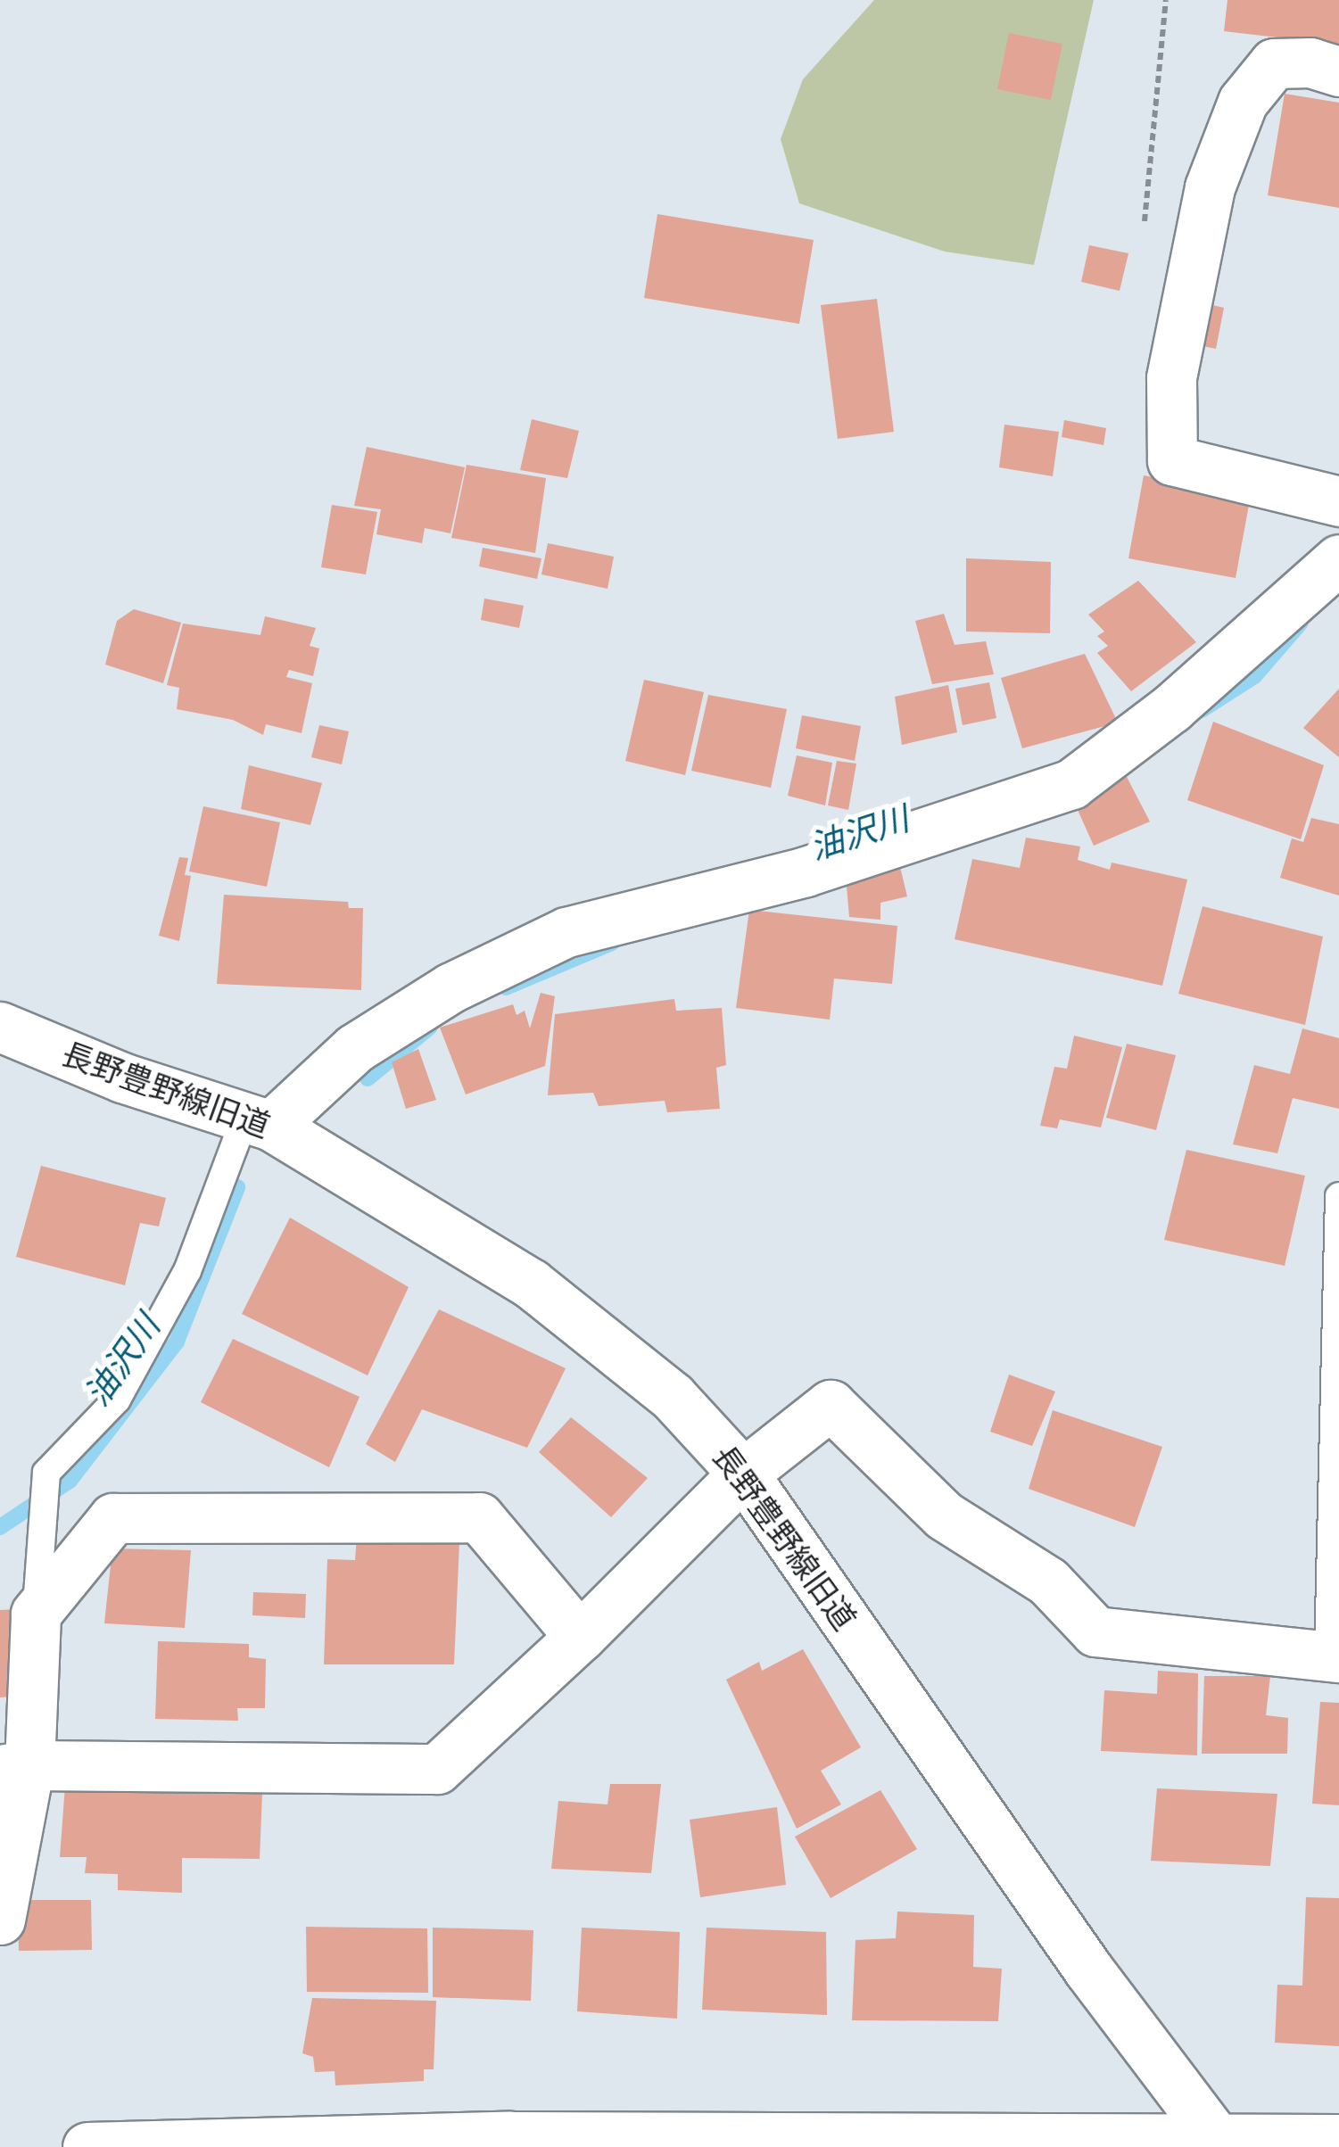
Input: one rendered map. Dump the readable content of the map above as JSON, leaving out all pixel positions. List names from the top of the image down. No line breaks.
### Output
{"streets":{"street":["長野豊野線旧道"]},"water":["油沢川"]}
